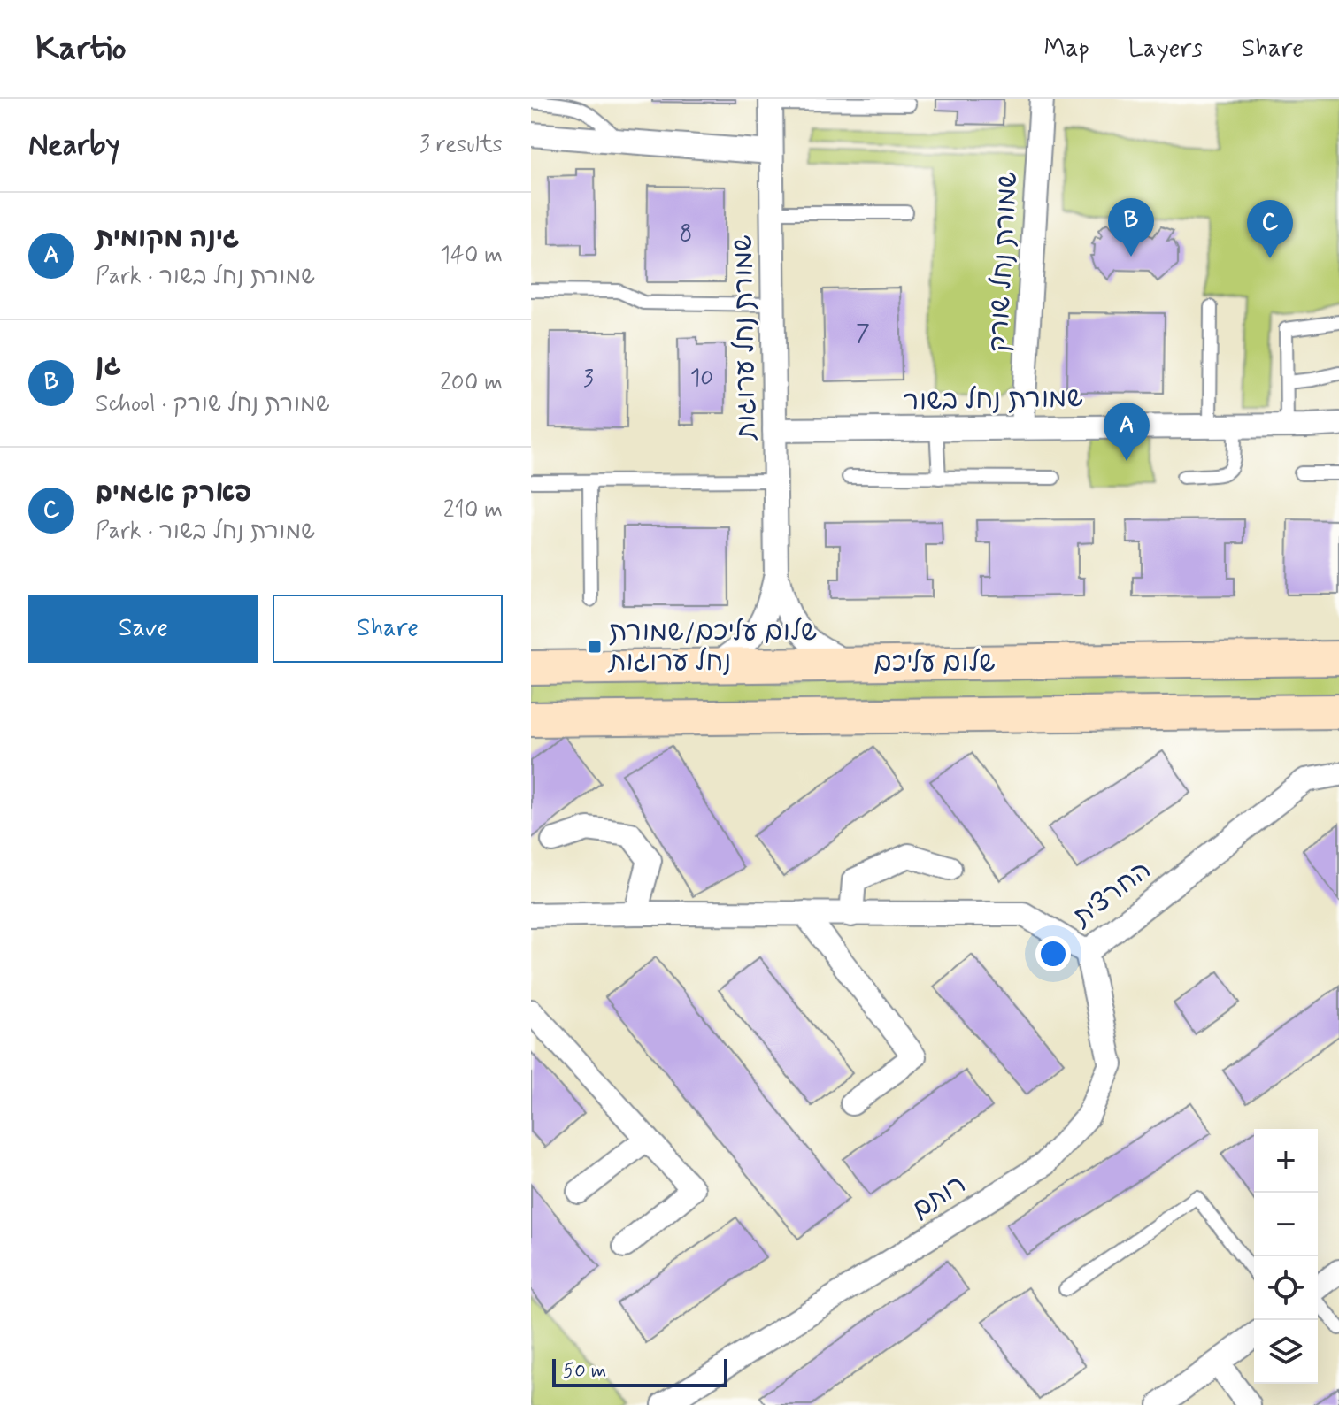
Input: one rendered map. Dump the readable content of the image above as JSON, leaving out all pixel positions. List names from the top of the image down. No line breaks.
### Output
{"streets":{"main road":["שלום עליכם"],"street":["שמורת נחל שורק","שמורת נחל ערוגות","שמורת נחל בשור","החרצית","רותם"]},"crossings":[["שמורת נחל שורק","שמורת נחל בשור"],["שמורת נחל ערוגות","שמורת נחל בשור"],["שמורת נחל ערוגות","שלום עליכם"],["החרצית","רותם"]],"places":{"transit":["שלום עליכם/שמורת נחל ערוגות"]},"house_numbers":["8","7","10","3"],"scale_bar":"50 m","page":{"header":"Kartio","nav":["Map","Layers","Share"],"heading":["Nearby","3 results"],"list":[{"mark":"A","name":"גינה מקומית","note":"Park · שמורת נחל בשור","value":"140 m"},{"mark":"B","name":"גן","note":"School · שמורת נחל שורק","value":"200 m"},{"mark":"C","name":"פארק אגמים","note":"Park · שמורת נחל בשור","value":"210 m"}],"pins":["B","C","A"],"buttons":["Save","Share"],"map_buttons":["+","−"],"scale":"50 m"}}
